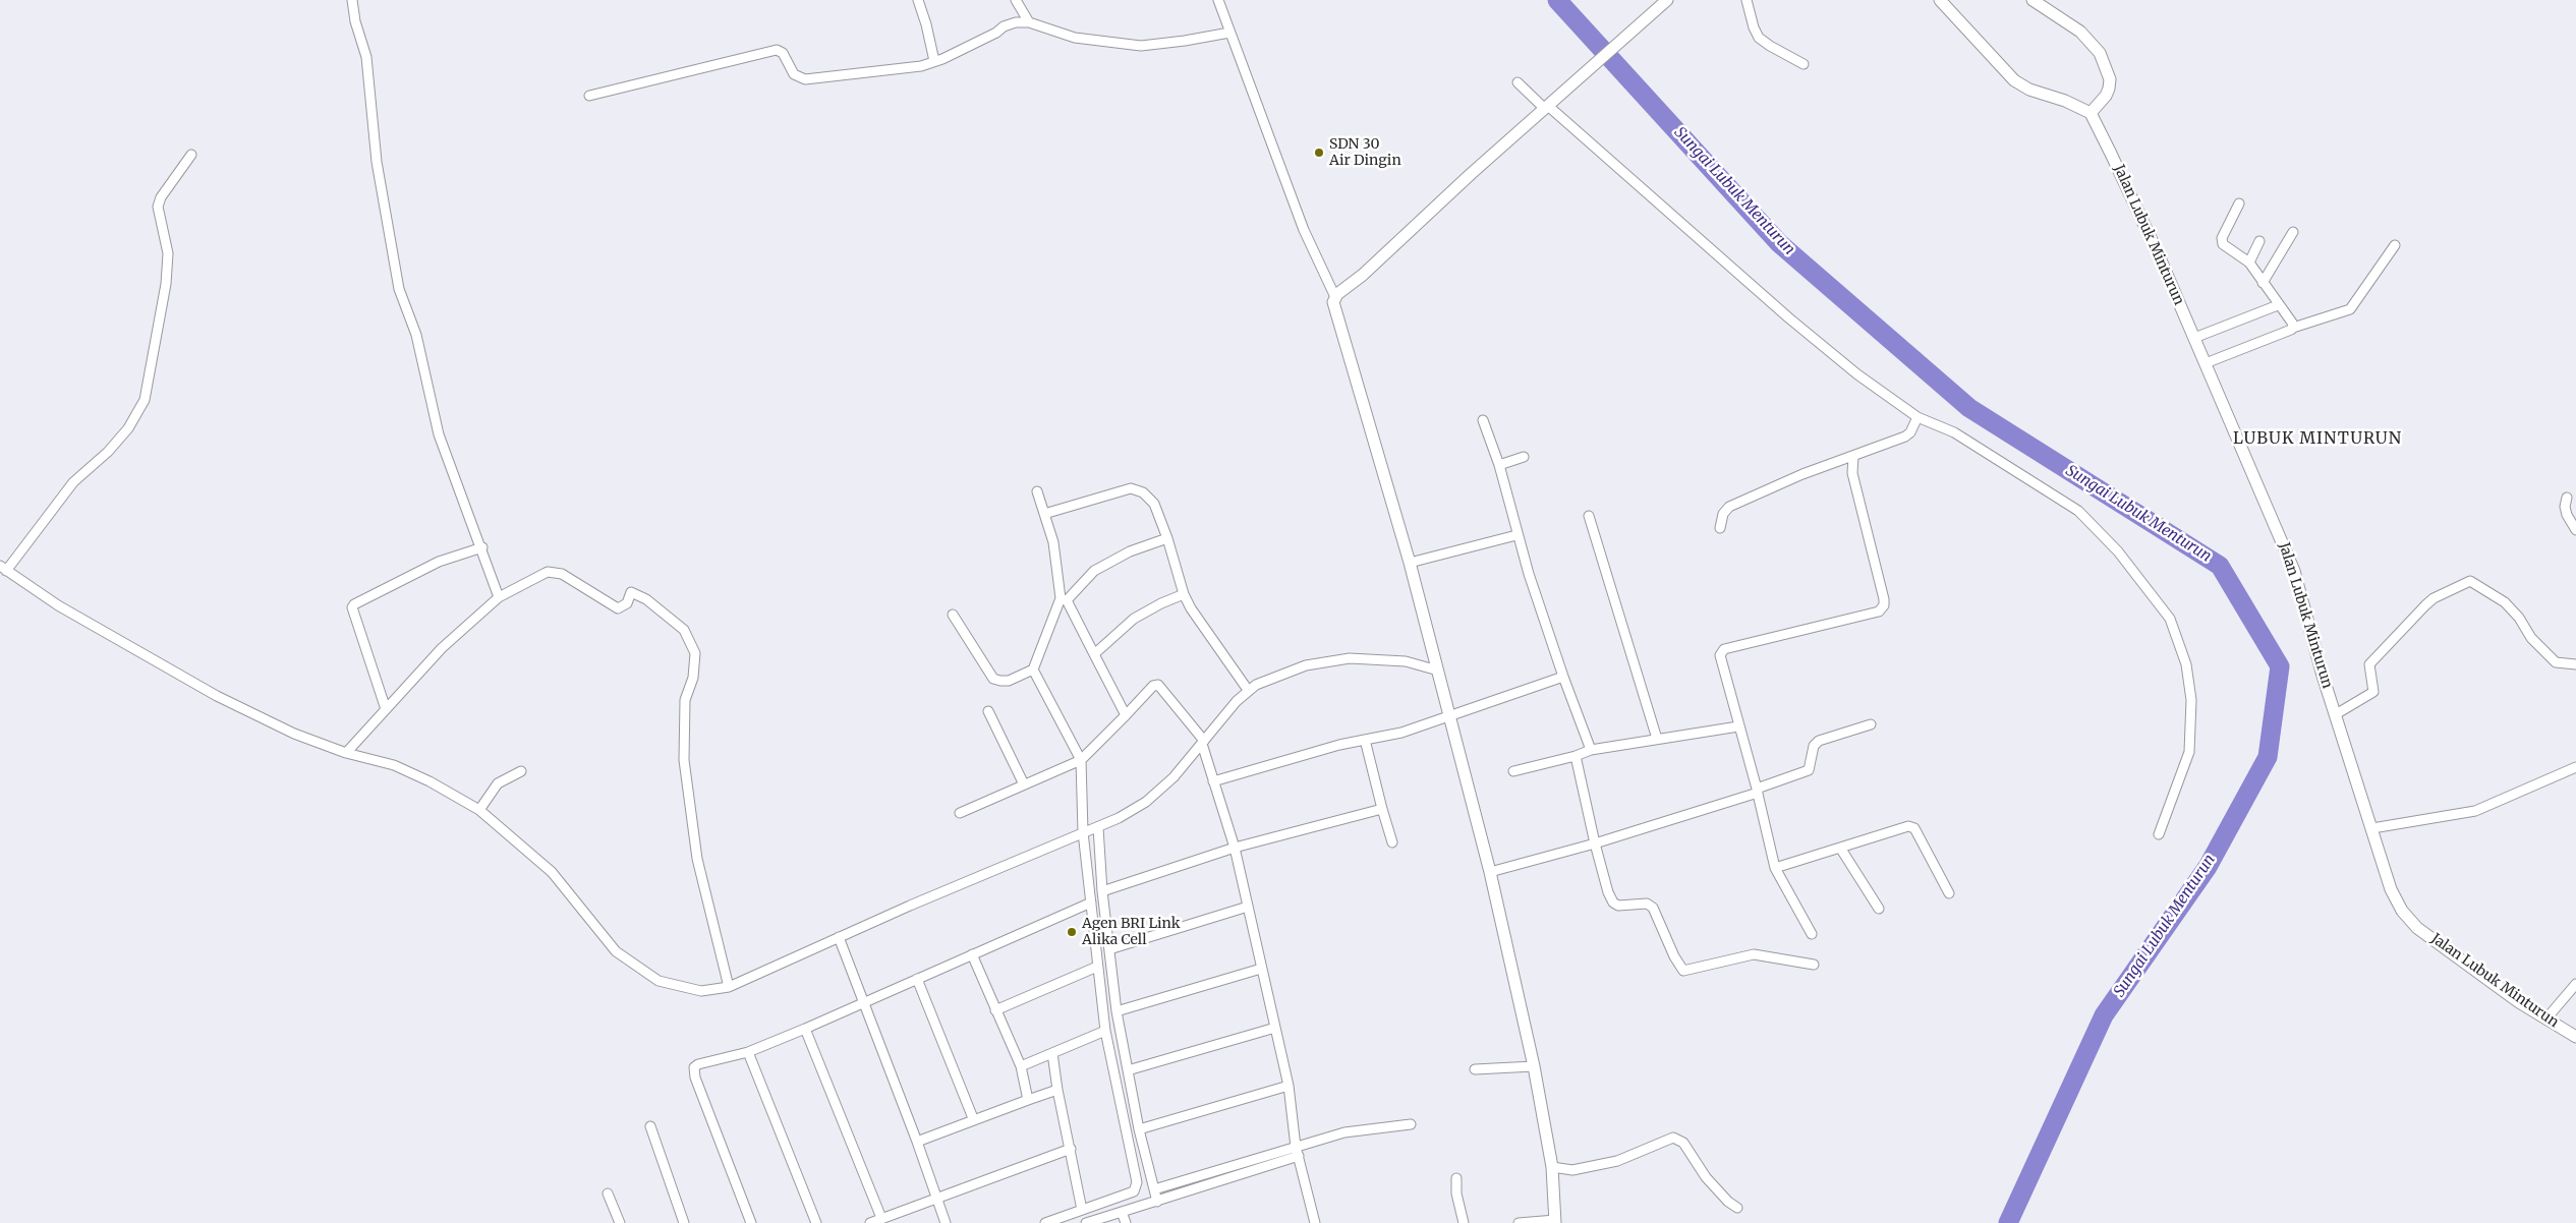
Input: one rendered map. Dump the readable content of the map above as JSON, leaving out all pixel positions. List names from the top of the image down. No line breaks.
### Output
{"streets":{"street":["Jalan Lubuk Minturun"]},"districts":["LUBUK MINTURUN"],"water":["Sungai Lubuk Menturun"],"places":["SDN 30 Air Dingin","Agen BRI Link Alika Cell"]}
